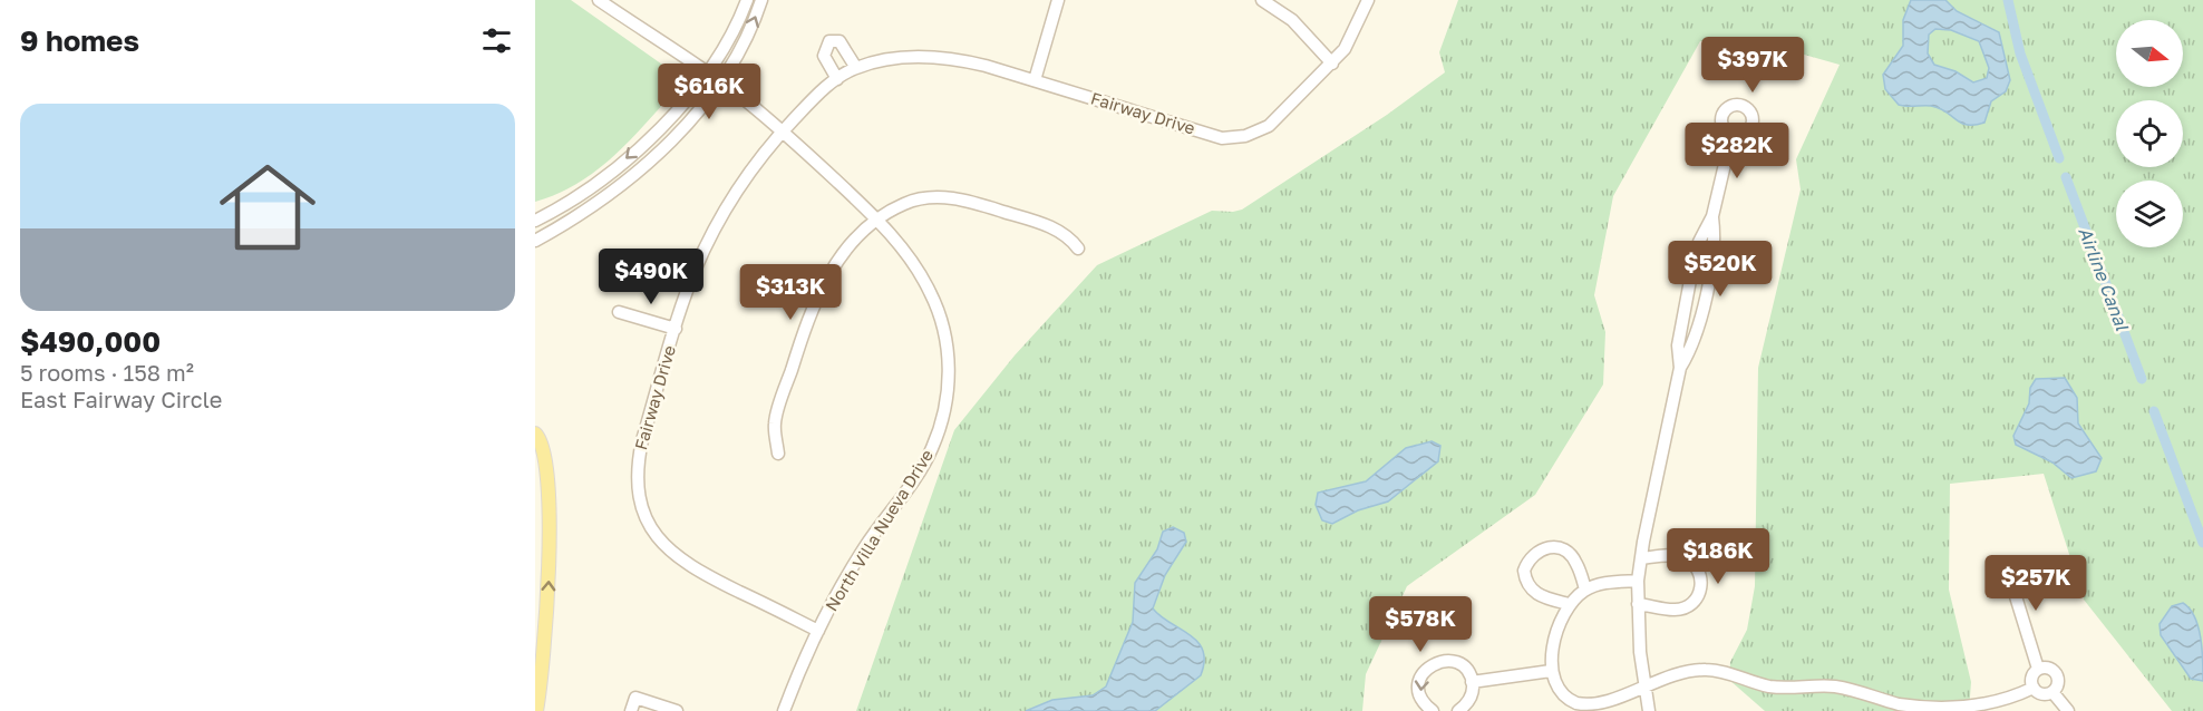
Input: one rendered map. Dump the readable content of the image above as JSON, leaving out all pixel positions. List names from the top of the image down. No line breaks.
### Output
{"streets":{"street":["Fairway Drive","North Villa Nueva Drive"]},"crossings":[["Fairway Drive","North Villa Nueva Drive"]],"water":["Airline Canal"],"north":"right","page":{"heading":"9 homes","price":["$397K","$616K","$282K","$520K","$490K","$313K","$186K","$257K","$578K"],"list":[{"name":"$490,000","note":"5 rooms · 158 m² · East Fairway Circle"}]}}
